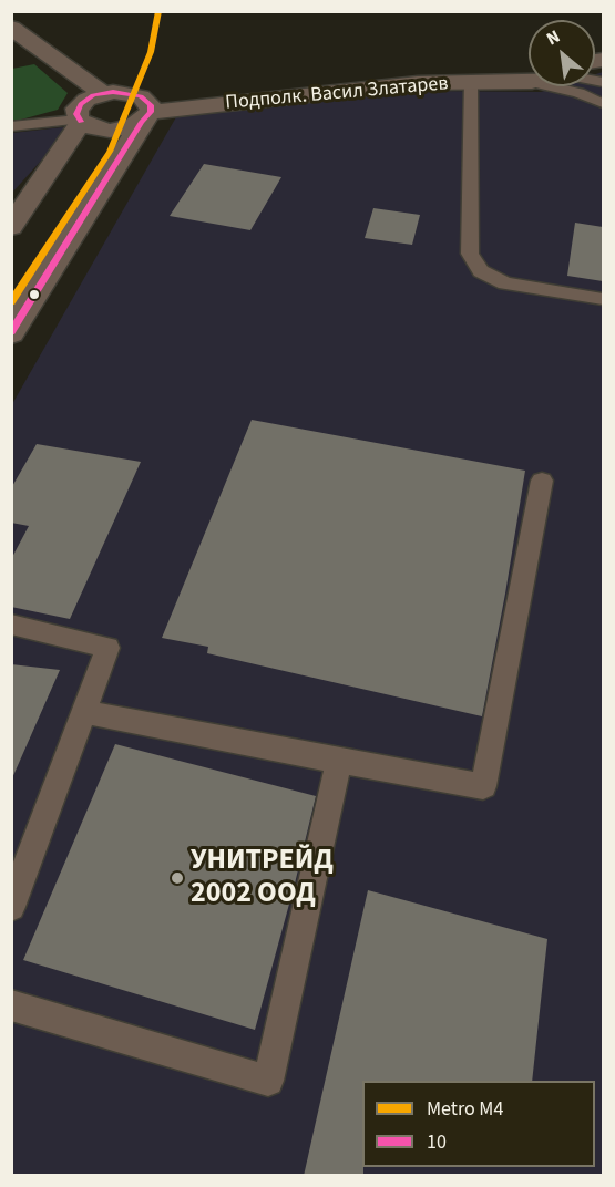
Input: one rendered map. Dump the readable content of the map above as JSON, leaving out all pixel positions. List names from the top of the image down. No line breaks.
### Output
{"streets":{"street":["Подполк. Васил Златарев"]},"places":["УНИТРЕЙД 2002 ООД"],"lines":["metro line M4","transit line 10"],"legend":["Metro M4","10"],"north":"top left"}
